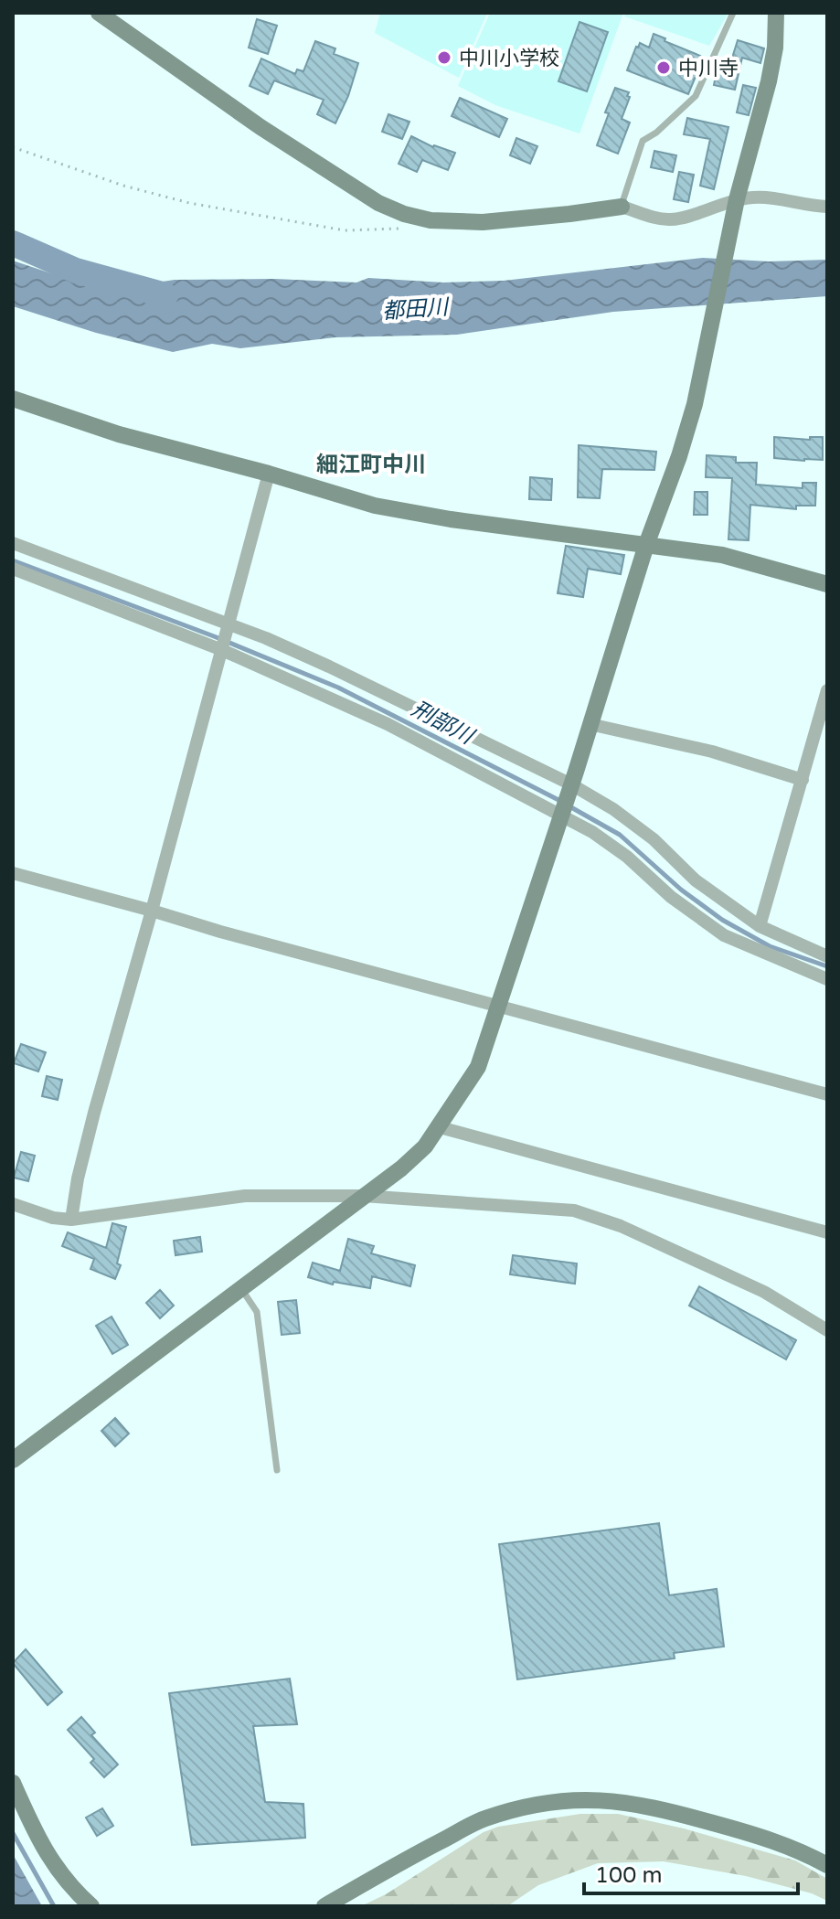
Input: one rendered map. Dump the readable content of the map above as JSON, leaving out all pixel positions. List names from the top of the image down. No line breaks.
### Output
{"districts":["細江町中川"],"water":["都田川","刑部川"],"places":["中川小学校","中川寺"],"scale_bar":"100 m"}
